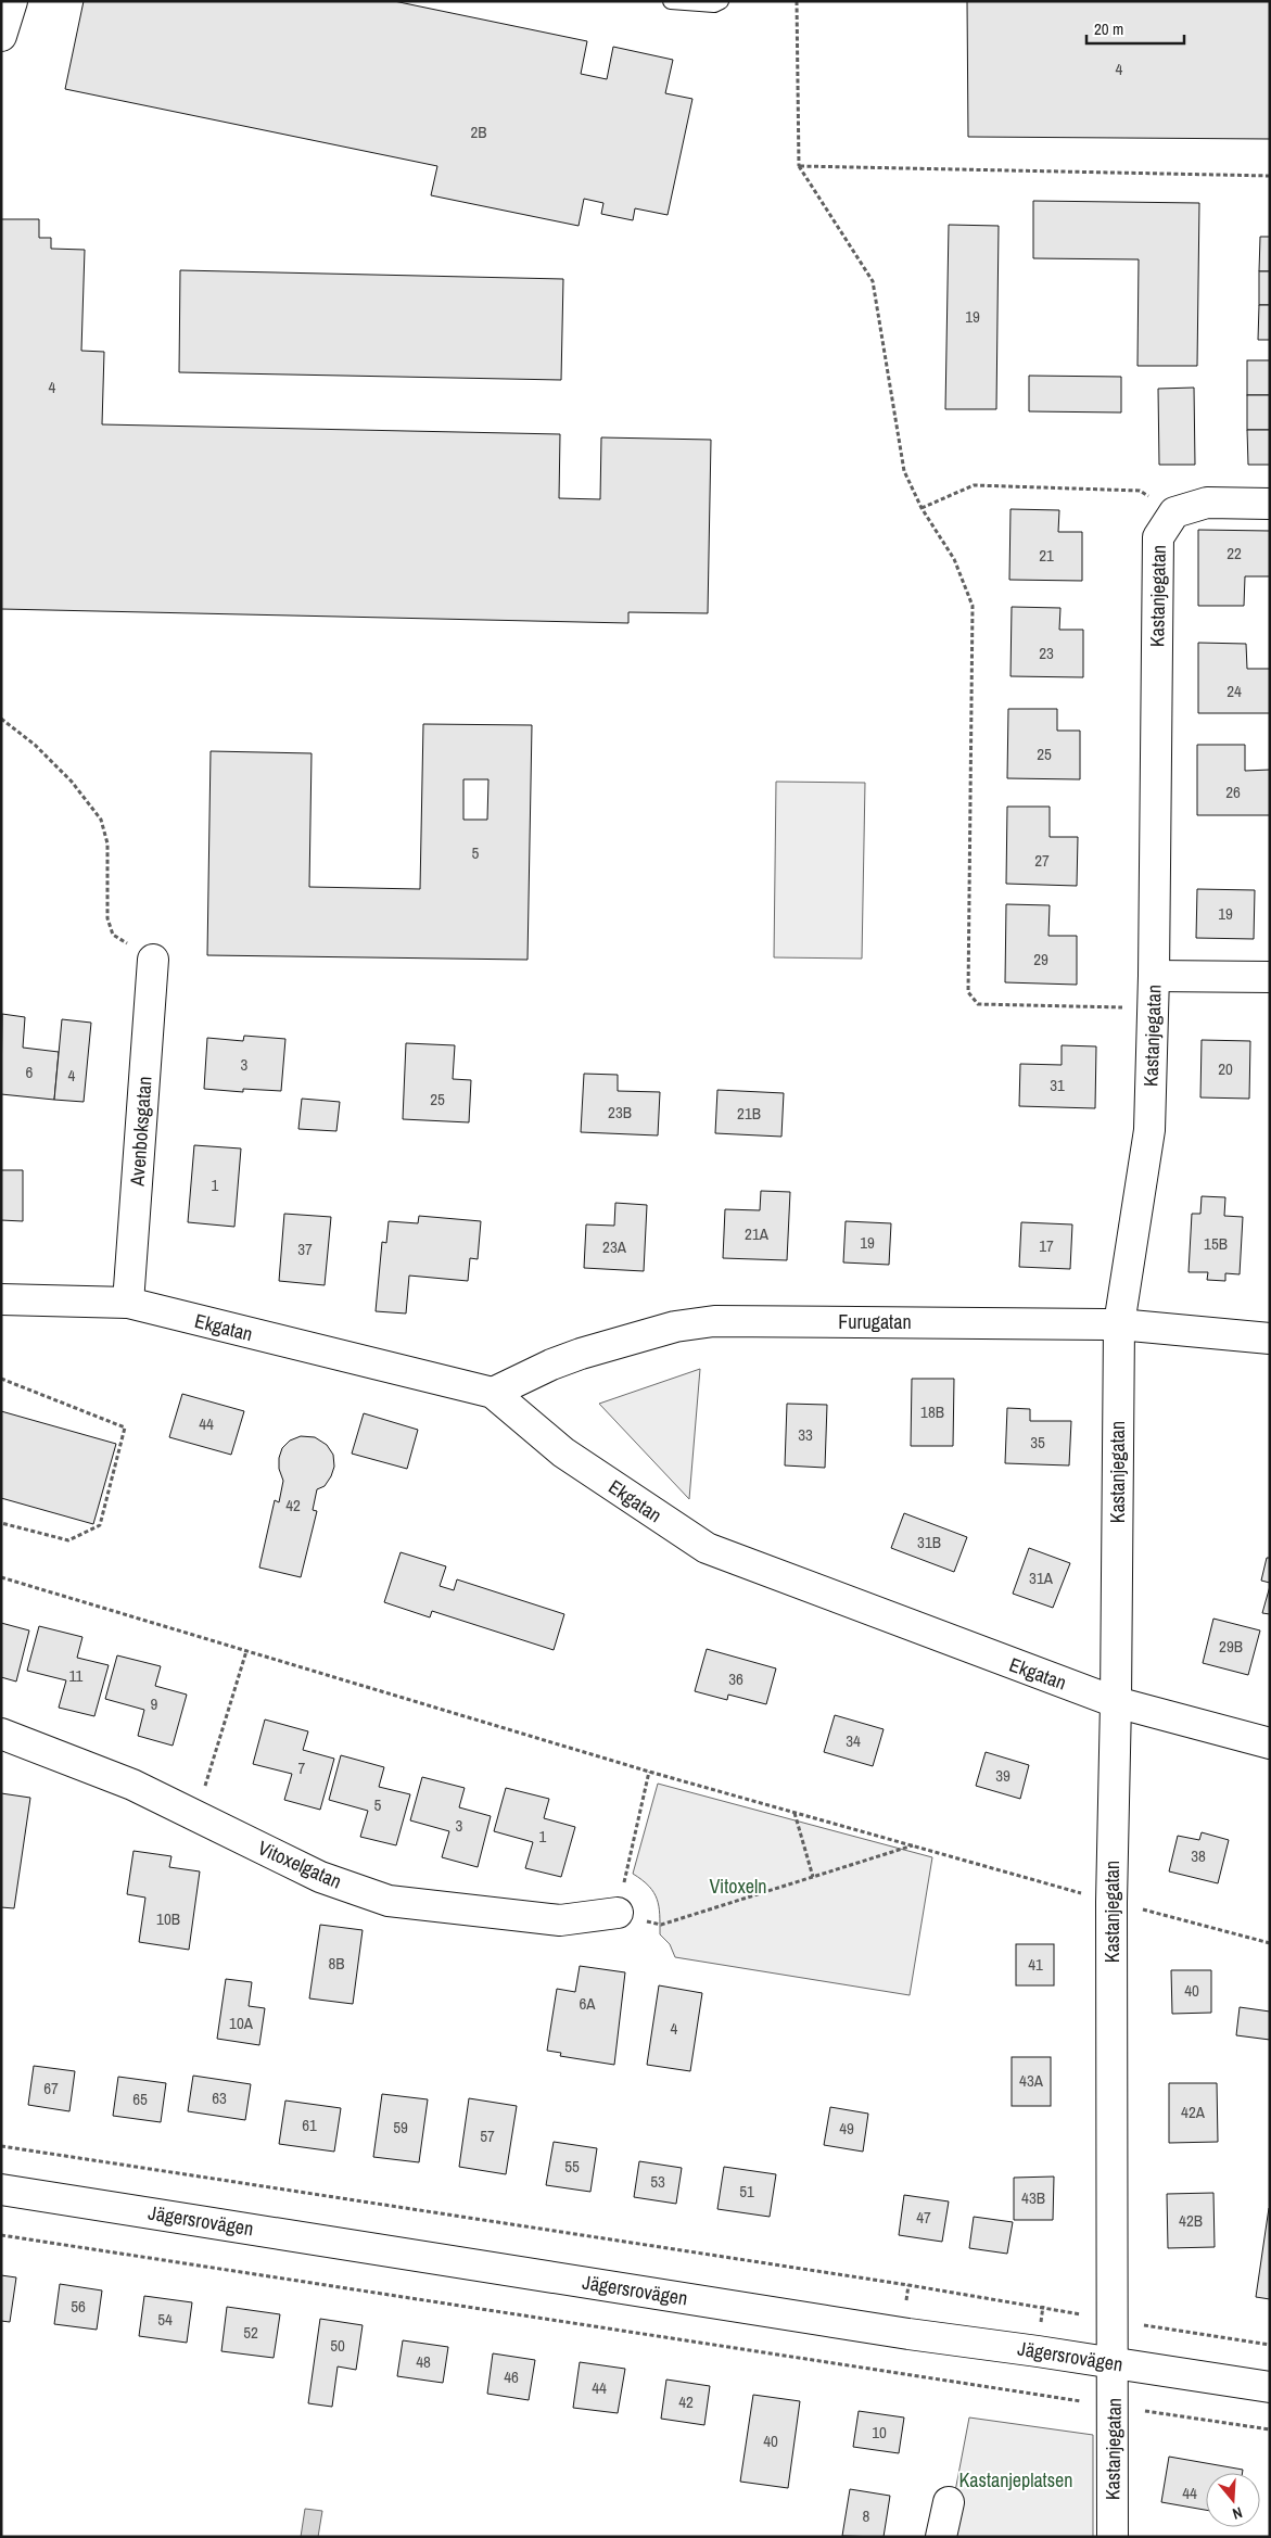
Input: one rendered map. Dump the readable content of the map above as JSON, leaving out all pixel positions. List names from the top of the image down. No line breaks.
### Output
{"streets":{"street":["Kastanjegatan","Avenboksgatan","Furugatan","Ekgatan","Vitoxelgatan","Jägersrovägen"]},"crossings":[["Kastanjegatan","Furugatan"],["Kastanjegatan","Ekgatan"],["Kastanjegatan","Jägersrovägen"],["Avenboksgatan","Ekgatan"],["Furugatan","Ekgatan"]],"parks":["Vitoxeln","Kastanjeplatsen"],"house_numbers":["4","2B","19","4","22","21","23","24","25","26","5","27","19","29","3","20","6","4","31","25","23B","21B","1","21A","19","15B","17","23A","37","18B","44","33","35","42","31B","31A","29B","11","36","9","34","7","39","5","3","1","38","10B","8B","41","40","6A","10A","4","43A","67","63","65","42A","61","59","49","57","55","53","51","43B","47","42B","56","54","52","50","48","46","44","42","10","40","44","8"],"scale_bar":"20 m","north":"bottom"}
